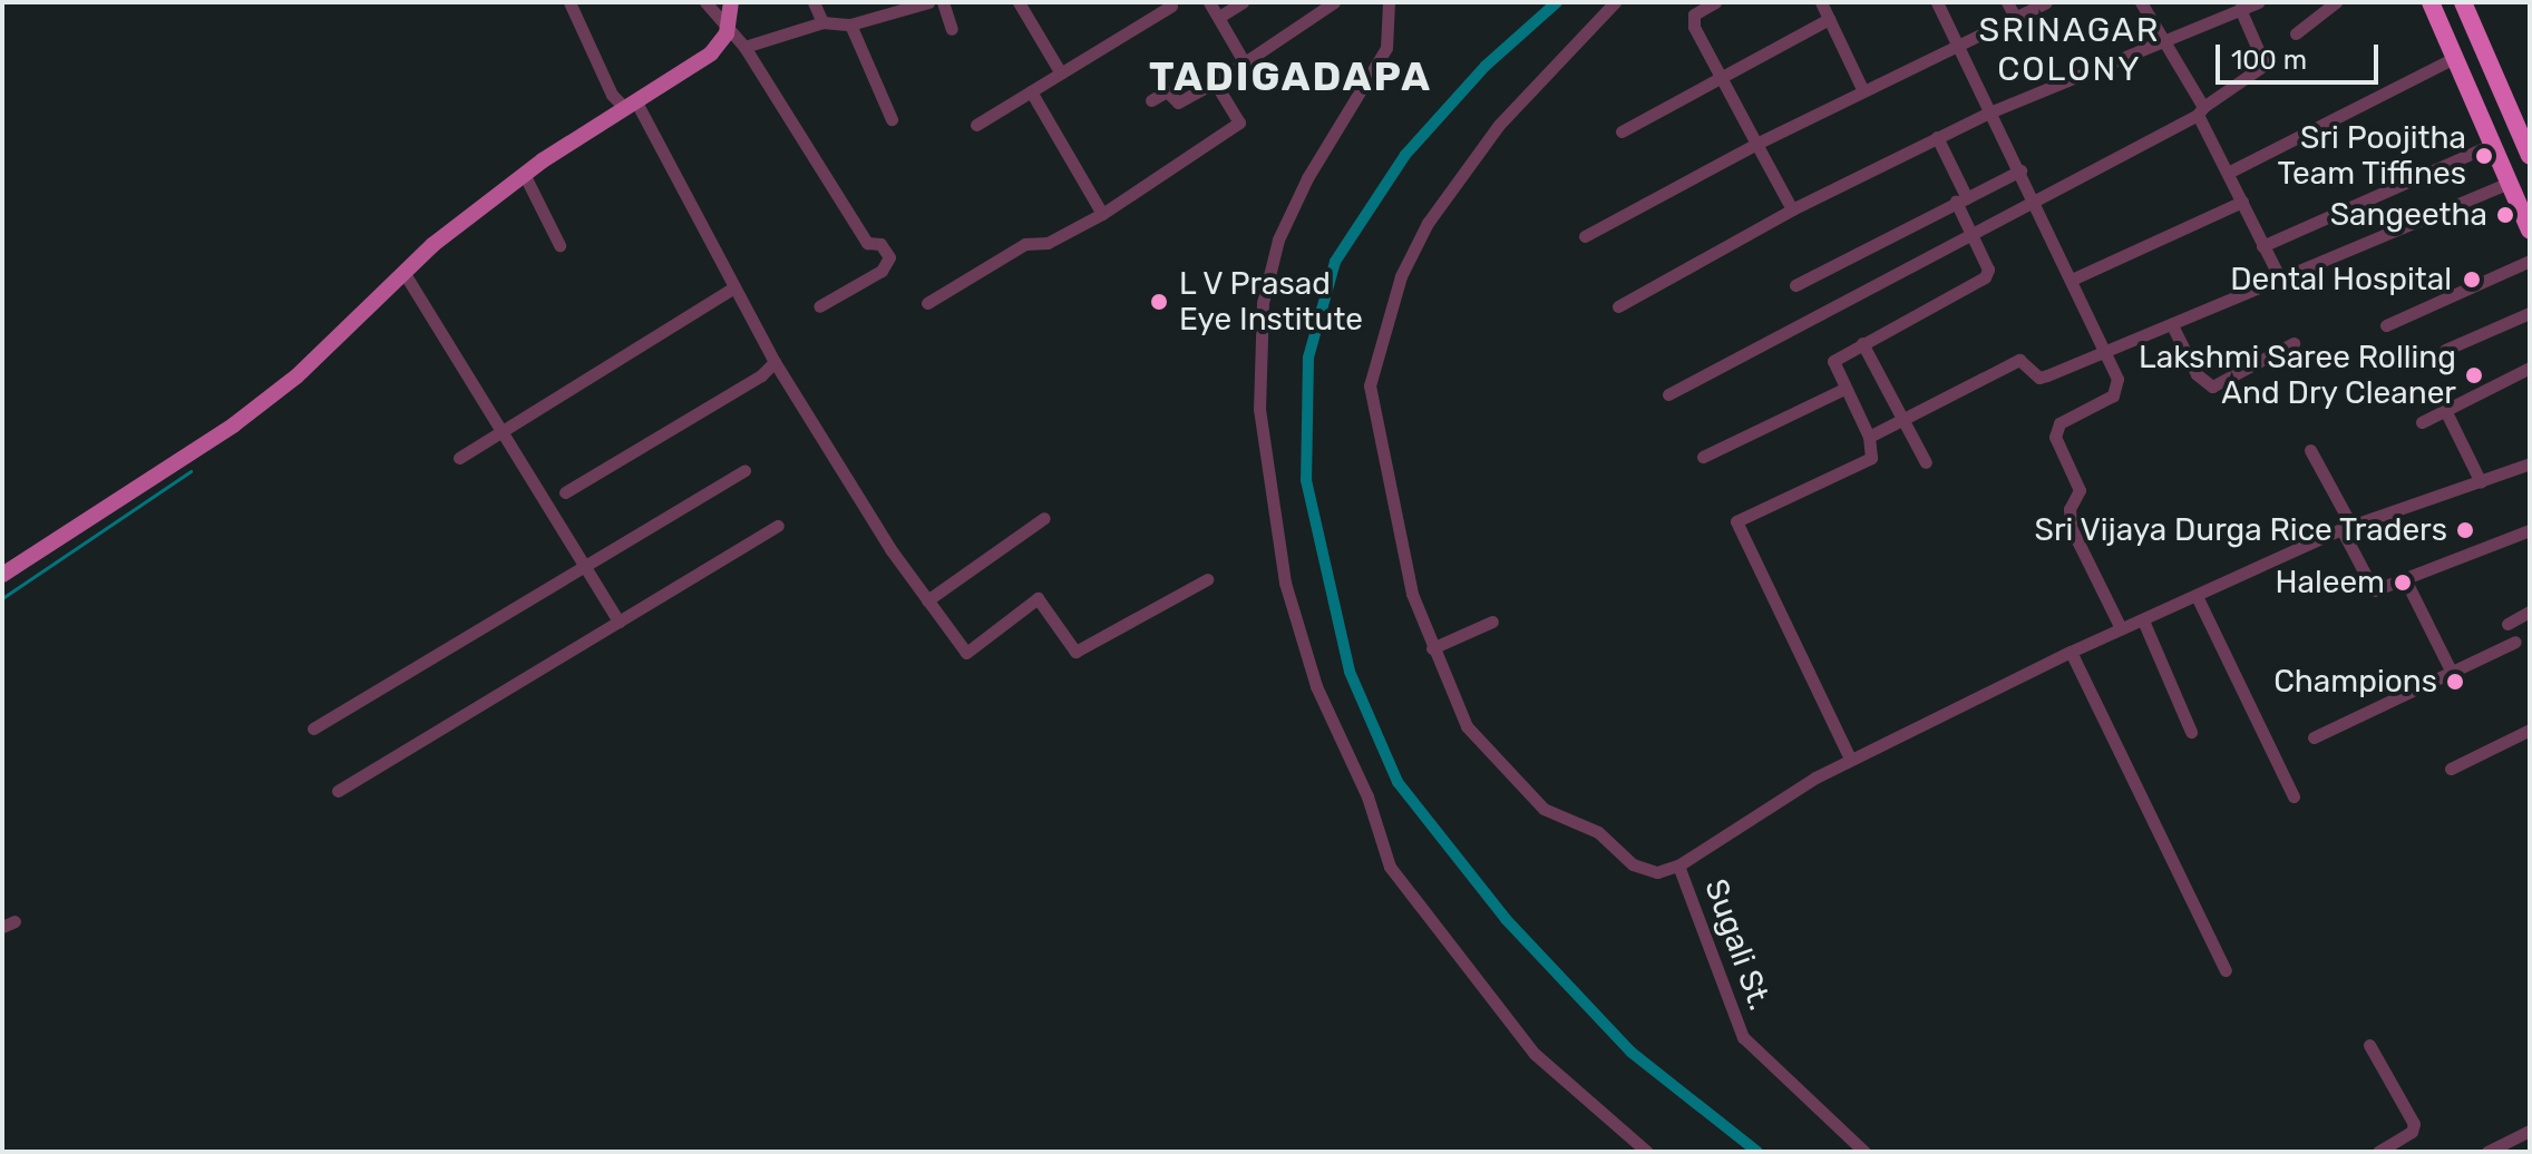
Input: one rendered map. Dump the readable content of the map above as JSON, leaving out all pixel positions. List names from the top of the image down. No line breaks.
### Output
{"streets":{"street":["Sugali St."]},"districts":["SRINAGAR COLONY","TADIGADAPA"],"places":["Sri Poojitha Team Tiffines","Sangeetha","Dental Hospital","L V Prasad Eye Institute","Lakshmi Saree Rolling And Dry Cleaner","Sri Vijaya Durga Rice Traders","Haleem","Champions"],"scale_bar":"100 m"}
